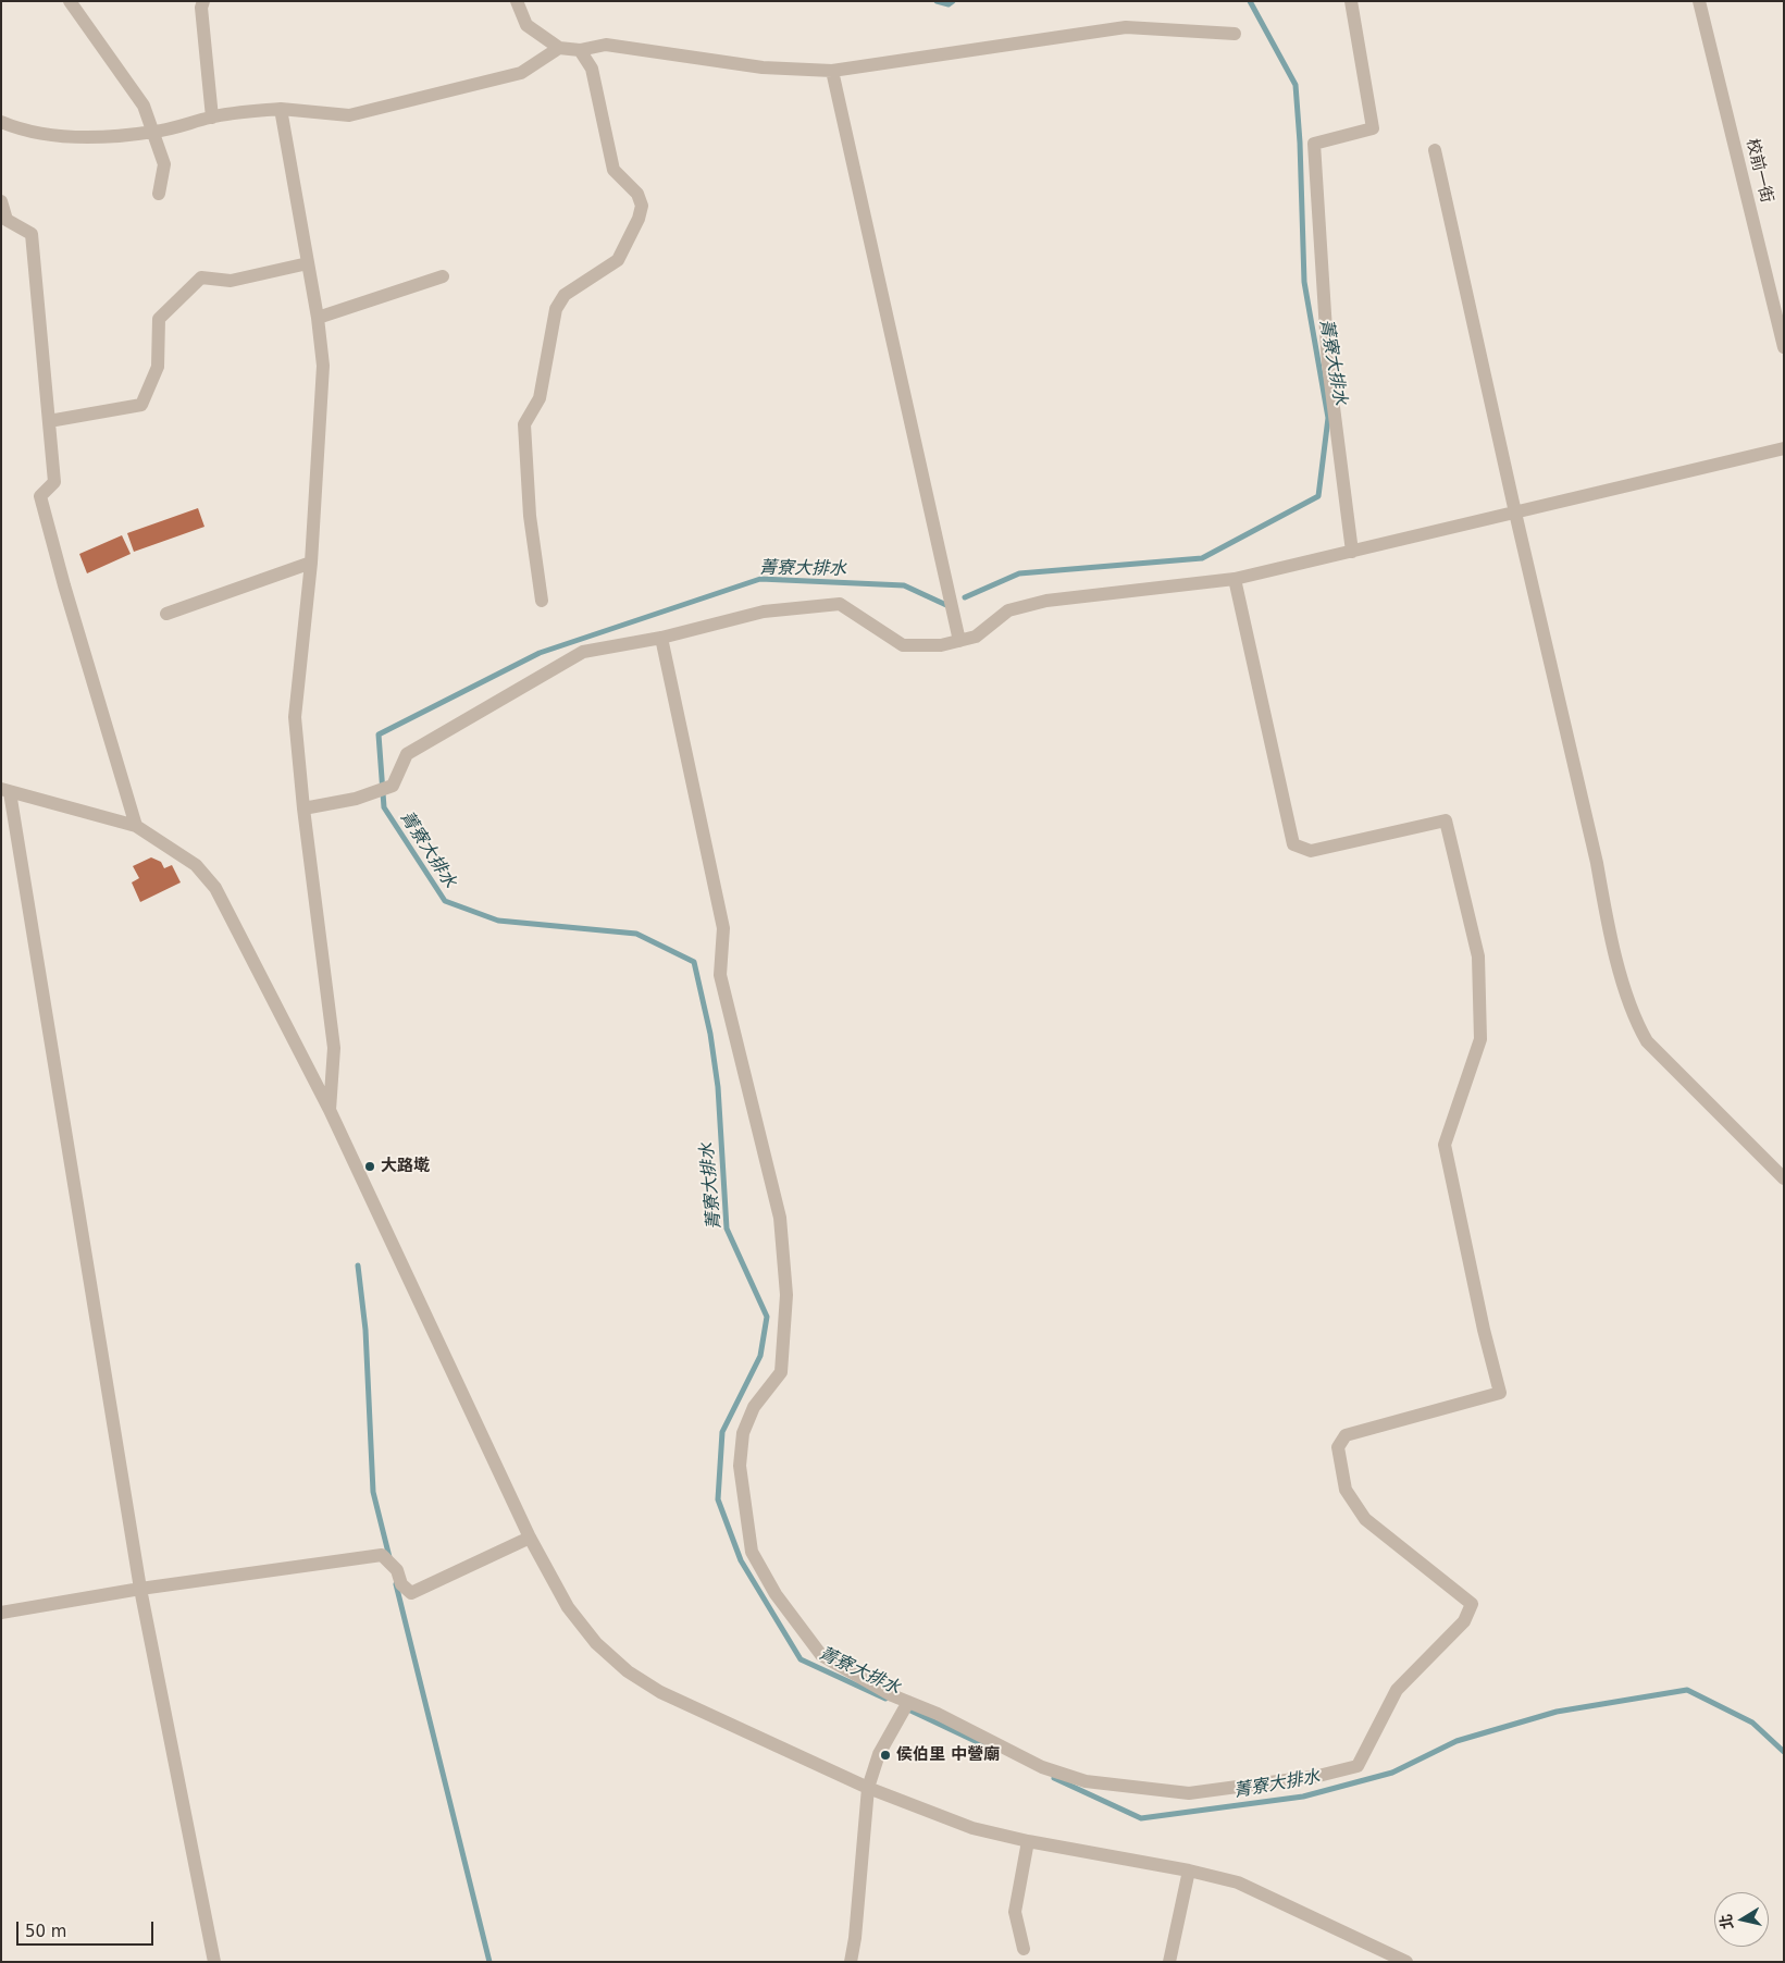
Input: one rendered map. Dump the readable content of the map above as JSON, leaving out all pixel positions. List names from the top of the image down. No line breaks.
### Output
{"streets":{"street":["校前一街"]},"water":["菁寮大排水"],"places":["大路墘","侯伯里 中營廟"],"scale_bar":"50 m","north":"left"}
